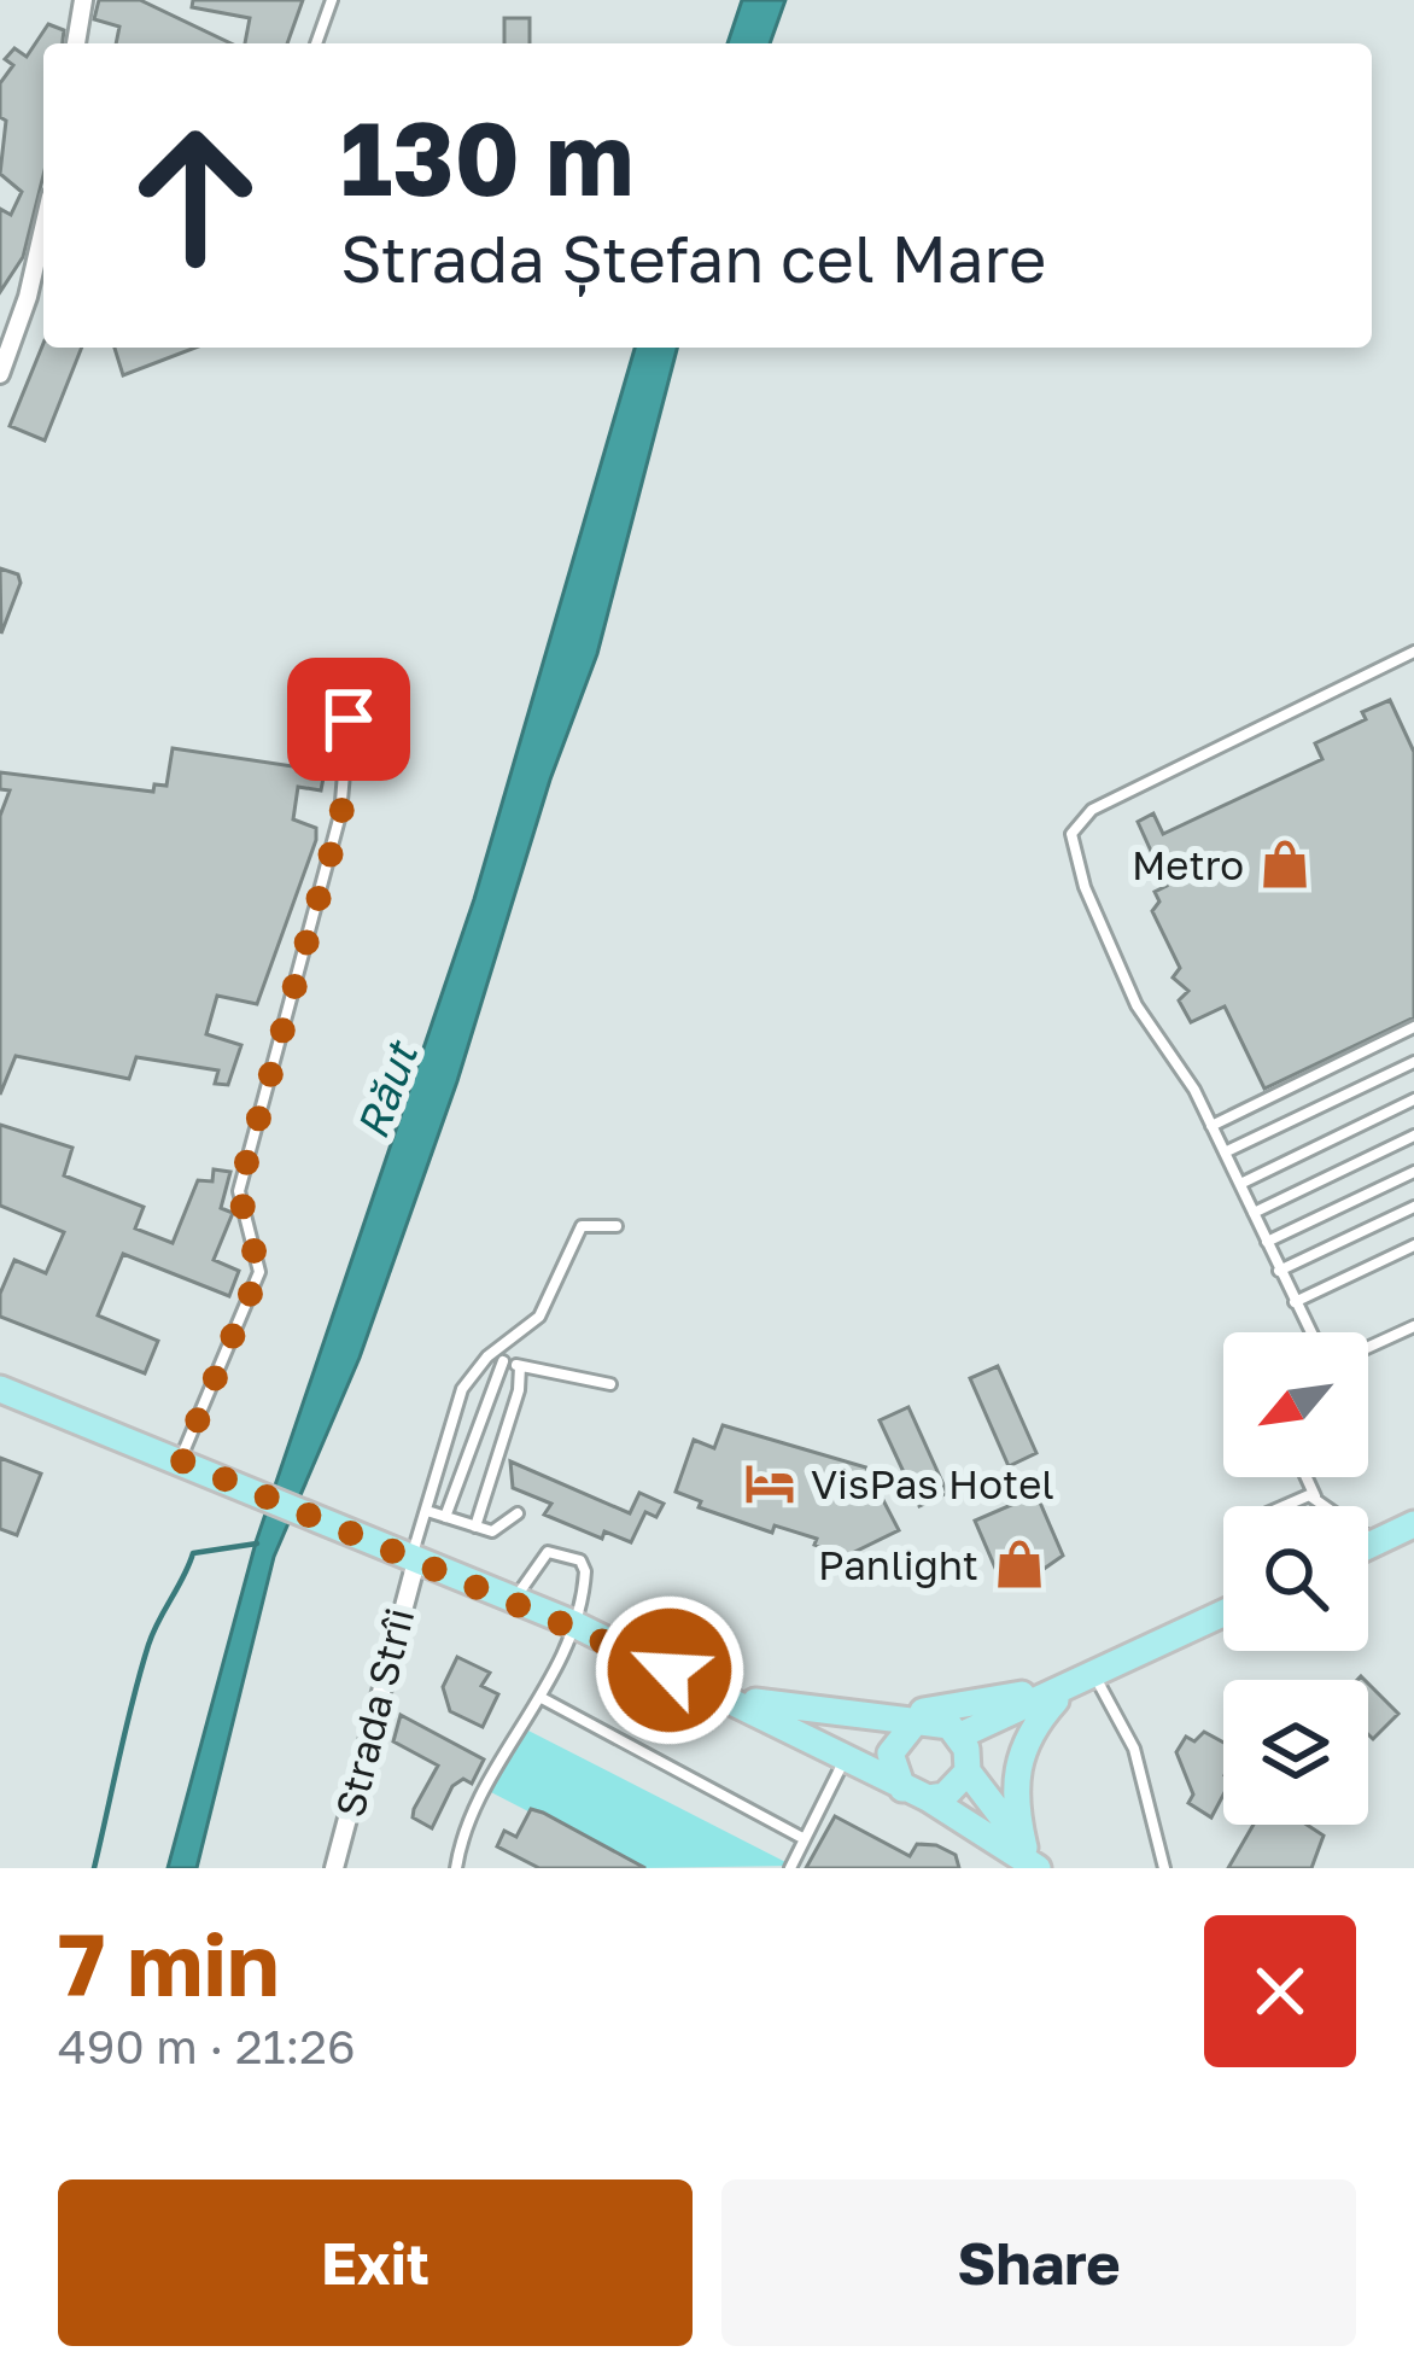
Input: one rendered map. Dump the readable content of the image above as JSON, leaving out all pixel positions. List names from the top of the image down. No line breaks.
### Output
{"streets":{"street":["Strada Strîi"]},"water":["Răut"],"places":{"shop":["Metro","Panlight"],"hotel":["VisPas Hotel"]},"north":"bottom left","page":{"turn":["130 m","Strada Ștefan cel Mare"],"heading":["7 min","490 m · 21:26"],"buttons":["Exit","Share"]}}
